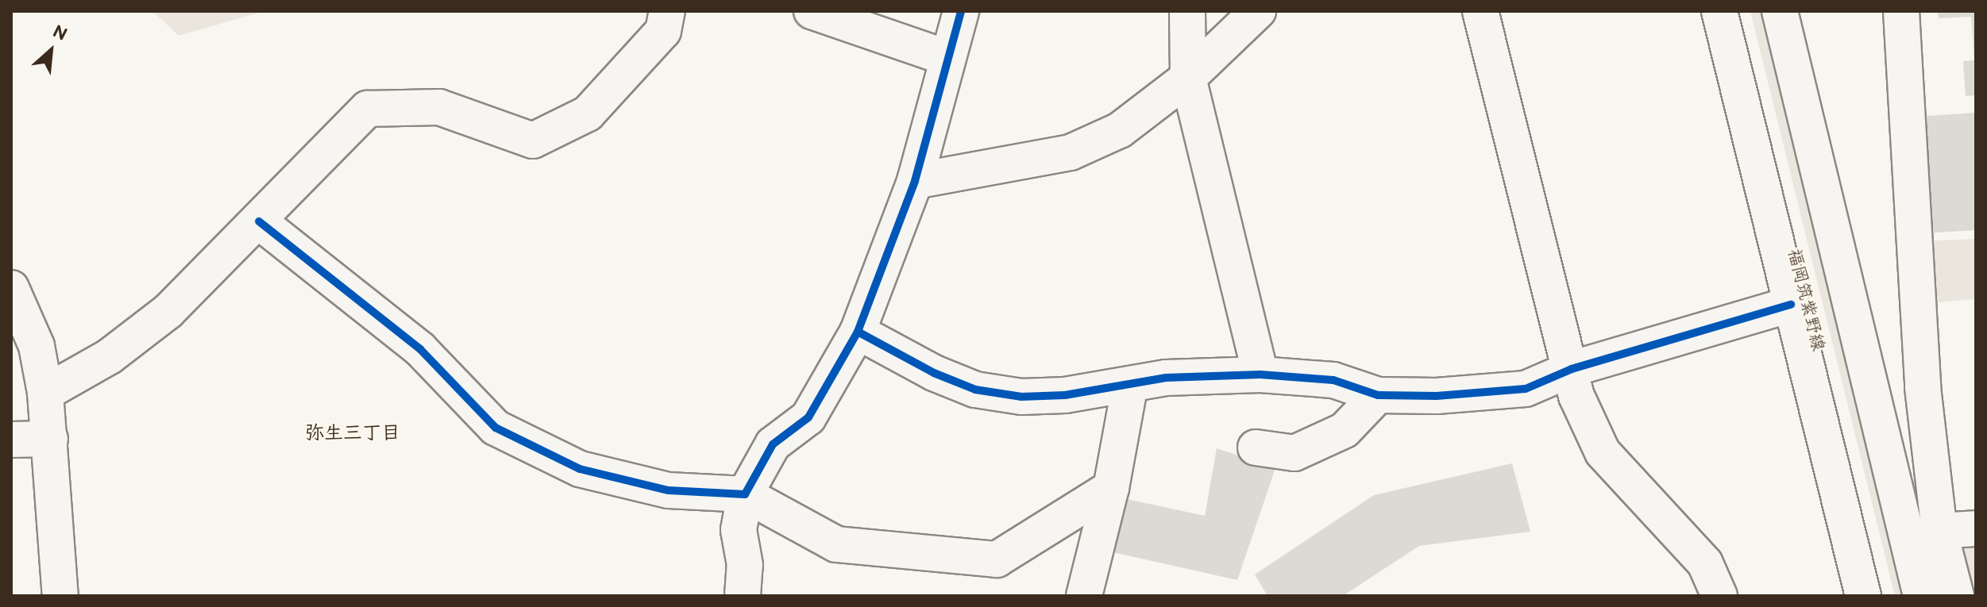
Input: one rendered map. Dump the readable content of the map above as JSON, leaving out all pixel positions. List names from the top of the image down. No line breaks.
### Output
{"streets":{"street":["福岡筑紫野線"]},"districts":["弥生三丁目"],"north":"top right"}
